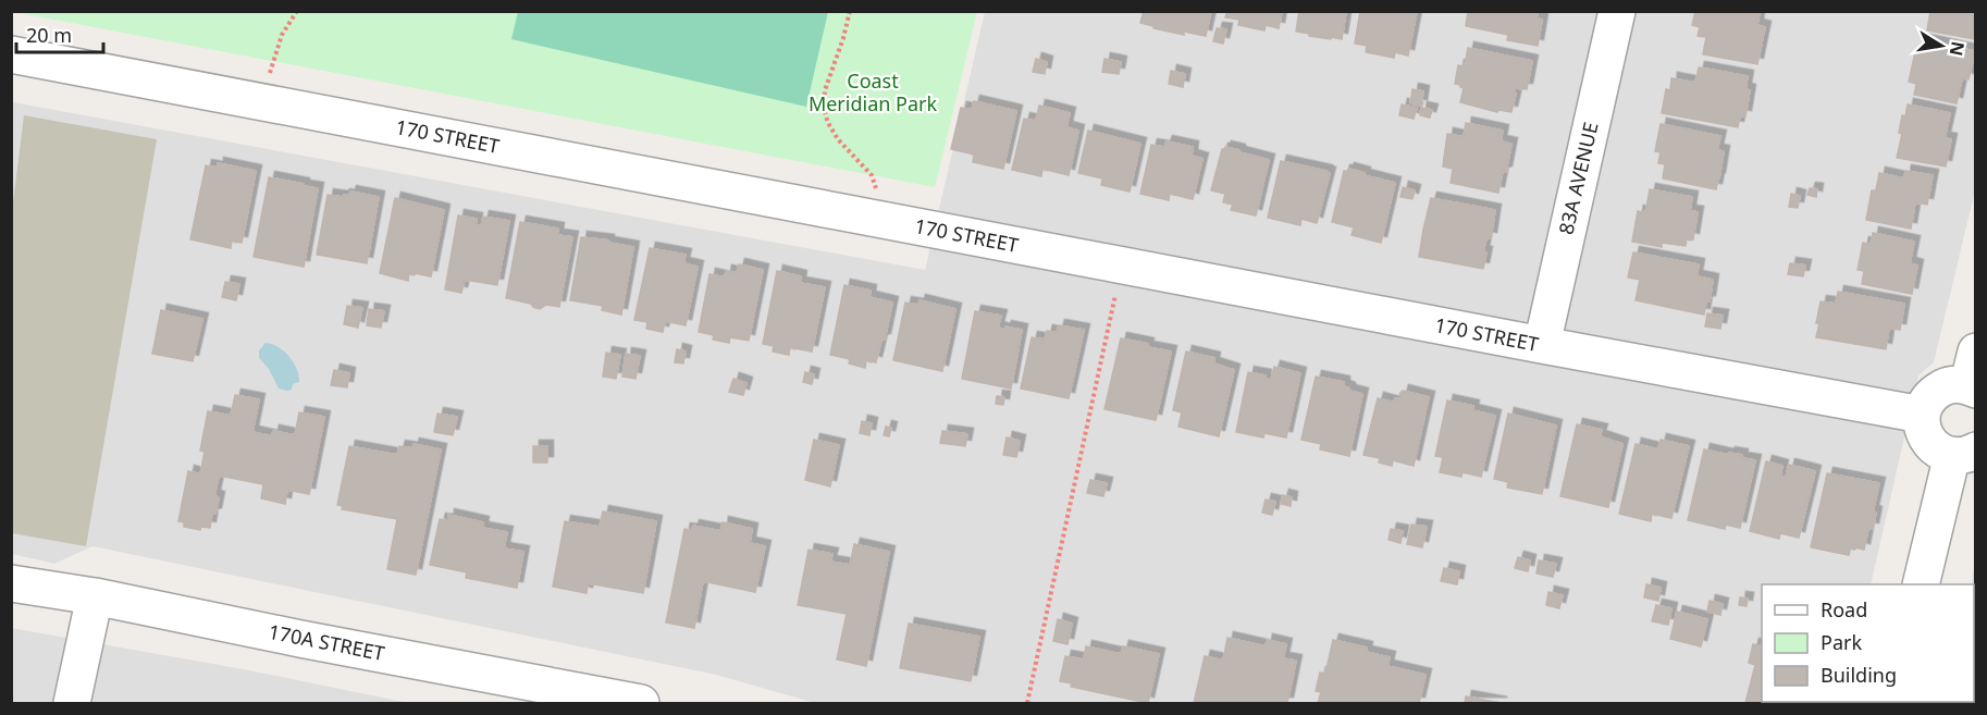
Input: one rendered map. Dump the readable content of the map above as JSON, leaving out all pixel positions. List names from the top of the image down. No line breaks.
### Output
{"streets":{"street":["170 STREET","83A AVENUE","170A STREET"]},"crossings":[["170 STREET","83A AVENUE"]],"parks":["Coast Meridian Park"],"legend":["Road","Park","Building"],"scale_bar":"20 m","north":"right"}
